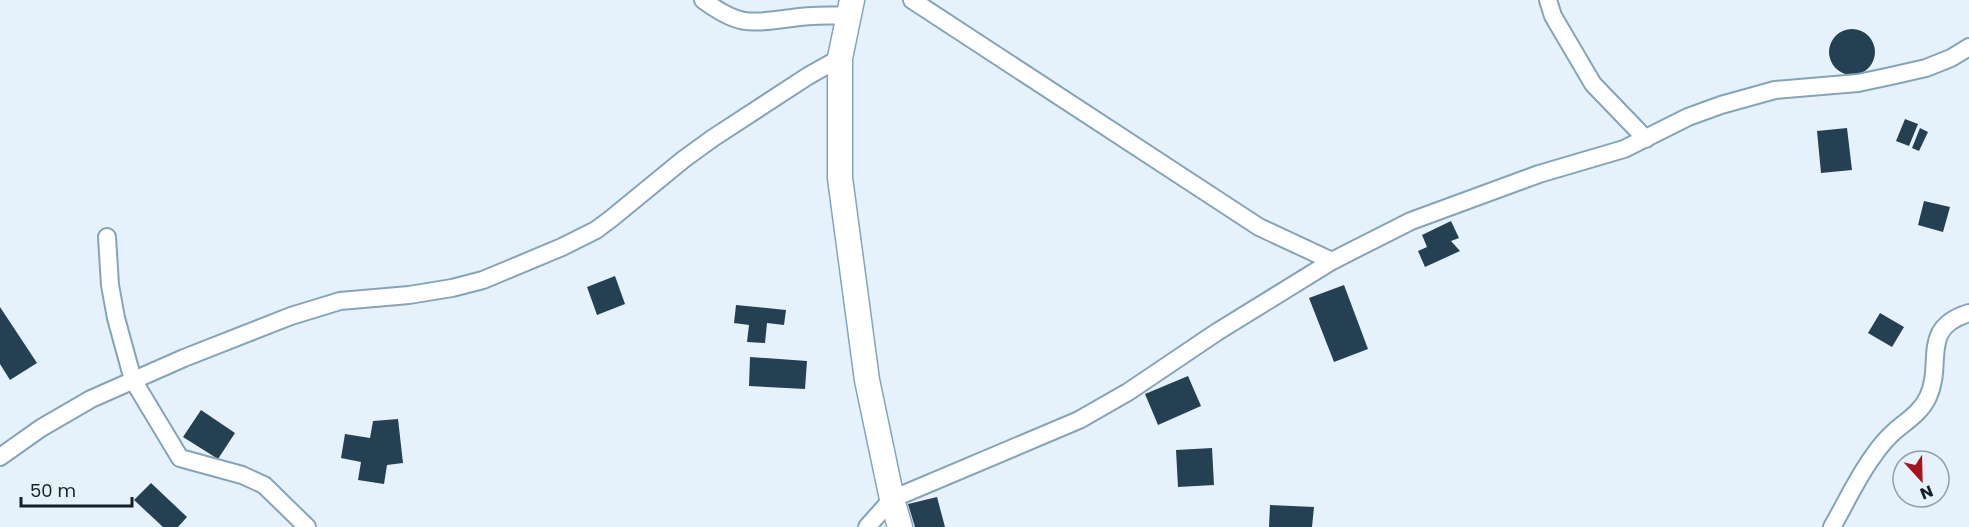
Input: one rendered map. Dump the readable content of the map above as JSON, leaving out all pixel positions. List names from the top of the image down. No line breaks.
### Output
{"scale_bar":"50 m","north":"bottom"}
